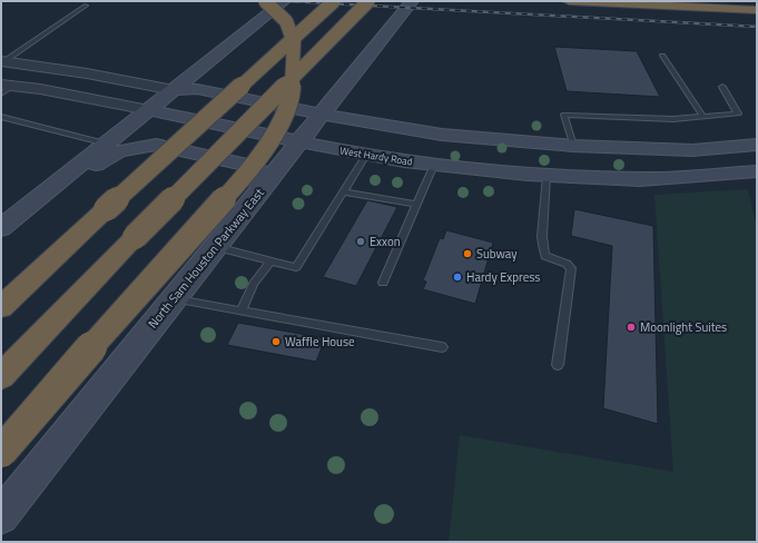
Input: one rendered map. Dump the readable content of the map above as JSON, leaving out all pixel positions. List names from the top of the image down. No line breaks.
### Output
{"streets":{"main road":["West Hardy Road","North Sam Houston Parkway East"]},"crossings":[["West Hardy Road","North Sam Houston Parkway East"]],"places":["Exxon","Subway","Hardy Express","Moonlight Suites","Waffle House"]}
